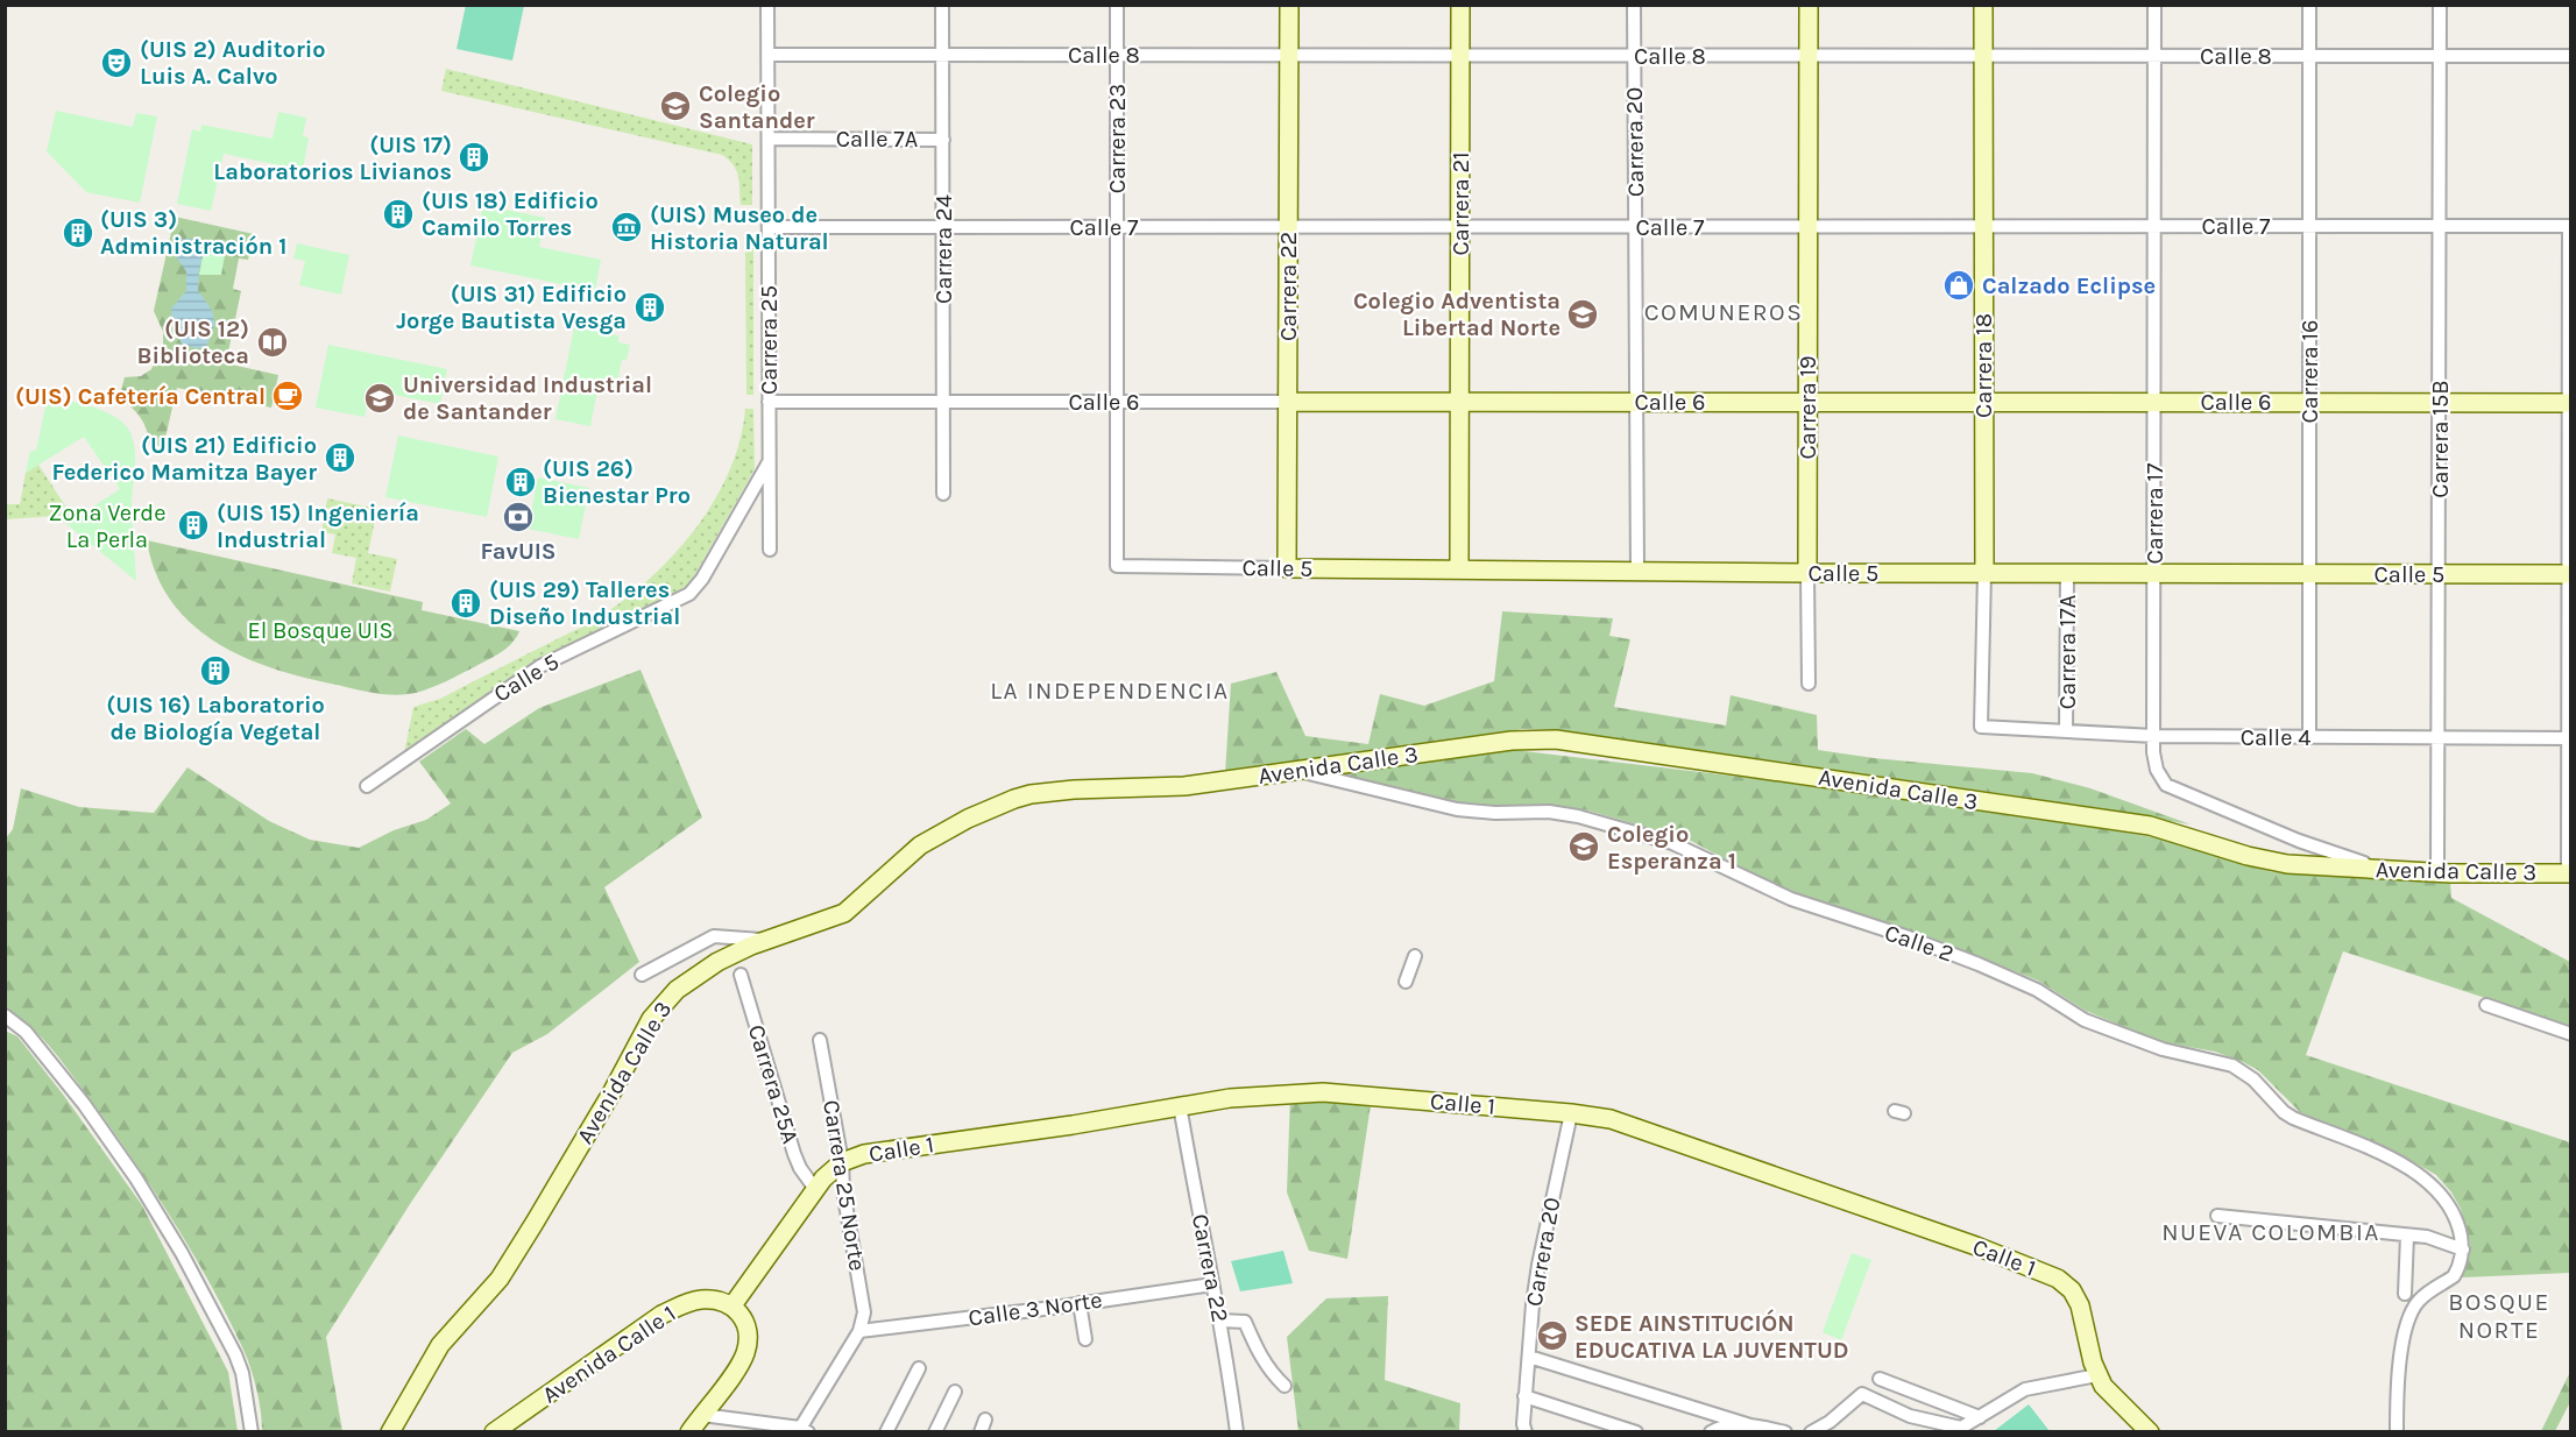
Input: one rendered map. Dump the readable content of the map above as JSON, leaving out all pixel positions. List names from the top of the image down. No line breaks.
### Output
{"streets":{"street":["Calle 8","Calle 7A","Carrera 23","Carrera 20","Carrera 21","Calle 7","Carrera 24","Carrera 22","Carrera 25","Carrera 18","Carrera 16","Calle 6","Carrera 19","Carrera 15B","Carrera 17","Calle 5","Carrera 17A","Calle 4","Avenida Calle 3","Calle 2","Carrera 25A","Calle 1","Carrera 25 Norte","Calle 3 Norte","Avenida Calle 1"]},"crossings":[["Calle 8","Carrera 23"],["Calle 8","Carrera 20"],["Calle 8","Carrera 21"],["Calle 8","Carrera 24"],["Calle 8","Carrera 22"],["Calle 8","Carrera 25"],["Calle 8","Carrera 18"],["Calle 8","Carrera 16"],["Calle 8","Carrera 19"],["Calle 8","Carrera 15B"],["Calle 8","Carrera 17"],["Calle 7A","Carrera 24"],["Calle 7A","Carrera 25"],["Carrera 23","Calle 7"],["Carrera 23","Calle 6"],["Carrera 23","Calle 5"],["Carrera 20","Calle 7"],["Carrera 20","Calle 6"],["Carrera 20","Calle 5"],["Carrera 20","Calle 1"],["Carrera 21","Calle 7"],["Carrera 21","Calle 6"],["Carrera 21","Calle 5"],["Calle 7","Carrera 24"],["Calle 7","Carrera 22"],["Calle 7","Carrera 25"],["Calle 7","Carrera 18"],["Calle 7","Carrera 16"],["Calle 7","Carrera 19"],["Calle 7","Carrera 15B"],["Calle 7","Carrera 17"],["Carrera 24","Calle 6"],["Carrera 22","Calle 6"],["Carrera 22","Calle 5"],["Carrera 22","Calle 1"],["Carrera 22","Calle 3 Norte"],["Carrera 25","Calle 6"],["Carrera 25","Calle 5"],["Carrera 18","Calle 6"],["Carrera 18","Calle 5"],["Carrera 18","Calle 4"],["Carrera 16","Calle 6"],["Carrera 16","Calle 5"],["Carrera 16","Calle 4"],["Calle 6","Carrera 19"],["Calle 6","Carrera 15B"],["Calle 6","Carrera 17"],["Carrera 19","Calle 5"],["Carrera 15B","Calle 5"],["Carrera 15B","Calle 4"],["Carrera 15B","Avenida Calle 3"],["Carrera 17","Calle 5"],["Carrera 17","Calle 4"],["Carrera 17","Avenida Calle 3"],["Calle 5","Carrera 17A"],["Carrera 17A","Calle 4"],["Avenida Calle 3","Calle 2"],["Carrera 25A","Calle 1"],["Calle 1","Carrera 25 Norte"],["Calle 1","Avenida Calle 1"],["Carrera 25 Norte","Calle 3 Norte"]],"districts":["COMUNEROS","LA INDEPENDENCIA","NUEVA COLOMBIA","BOSQUE NORTE"],"parks":["Zona Verde La Perla","El Bosque UIS"],"places":{"theatre":["(UIS 2) Auditorio Luis A. Calvo"],"school or university":["Colegio Santander","Colegio Adventista Libertad Norte","Universidad Industrial de Santander","Colegio Esperanza 1","SEDE AINSTITUCIÓN EDUCATIVA LA JUVENTUD"],"building":["(UIS 17) Laboratorios Livianos","(UIS 18) Edificio Camilo Torres","(UIS 3) Administración 1","(UIS 31) Edificio Jorge Bautista Vesga","(UIS 21) Edificio Federico Mamitza Bayer","(UIS 26) Bienestar Pro","(UIS 15) Ingeniería Industrial","(UIS 29) Talleres Diseño Industrial","(UIS 16) Laboratorio de Biología Vegetal"],"museum":["(UIS) Museo de Historia Natural"],"shop":["Calzado Eclipse"],"library":["(UIS 12) Biblioteca"],"cafe":["(UIS) Cafetería Central"],"bank":["FavUIS"]}}
